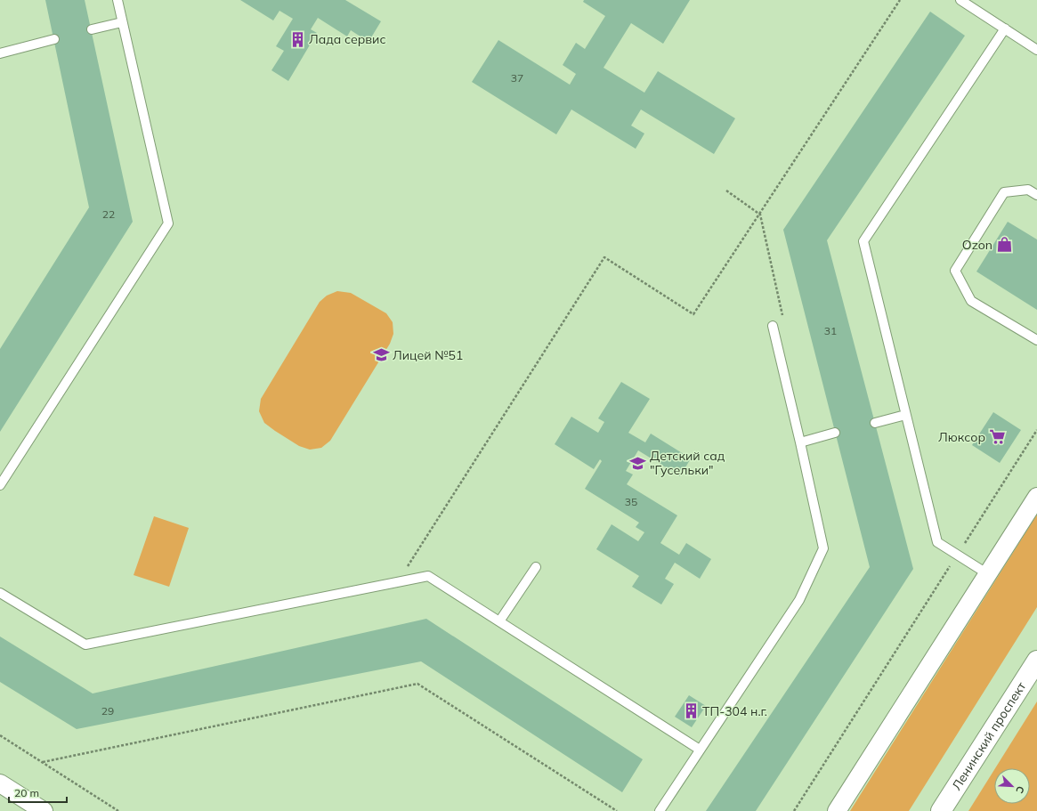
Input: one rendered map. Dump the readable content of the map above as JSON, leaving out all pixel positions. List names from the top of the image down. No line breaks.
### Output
{"streets":{"main road":["Ленинский проспект"]},"places":{"building":["Лада сервис","ТП-304 н.г."],"shop":["Ozon"],"school or university":["Лицей №51","Детский сад \"Гусельки\""],"supermarket":["Люксор"]},"house_numbers":["37","22","31","35","29"],"scale_bar":"20 m","north":"bottom right"}
